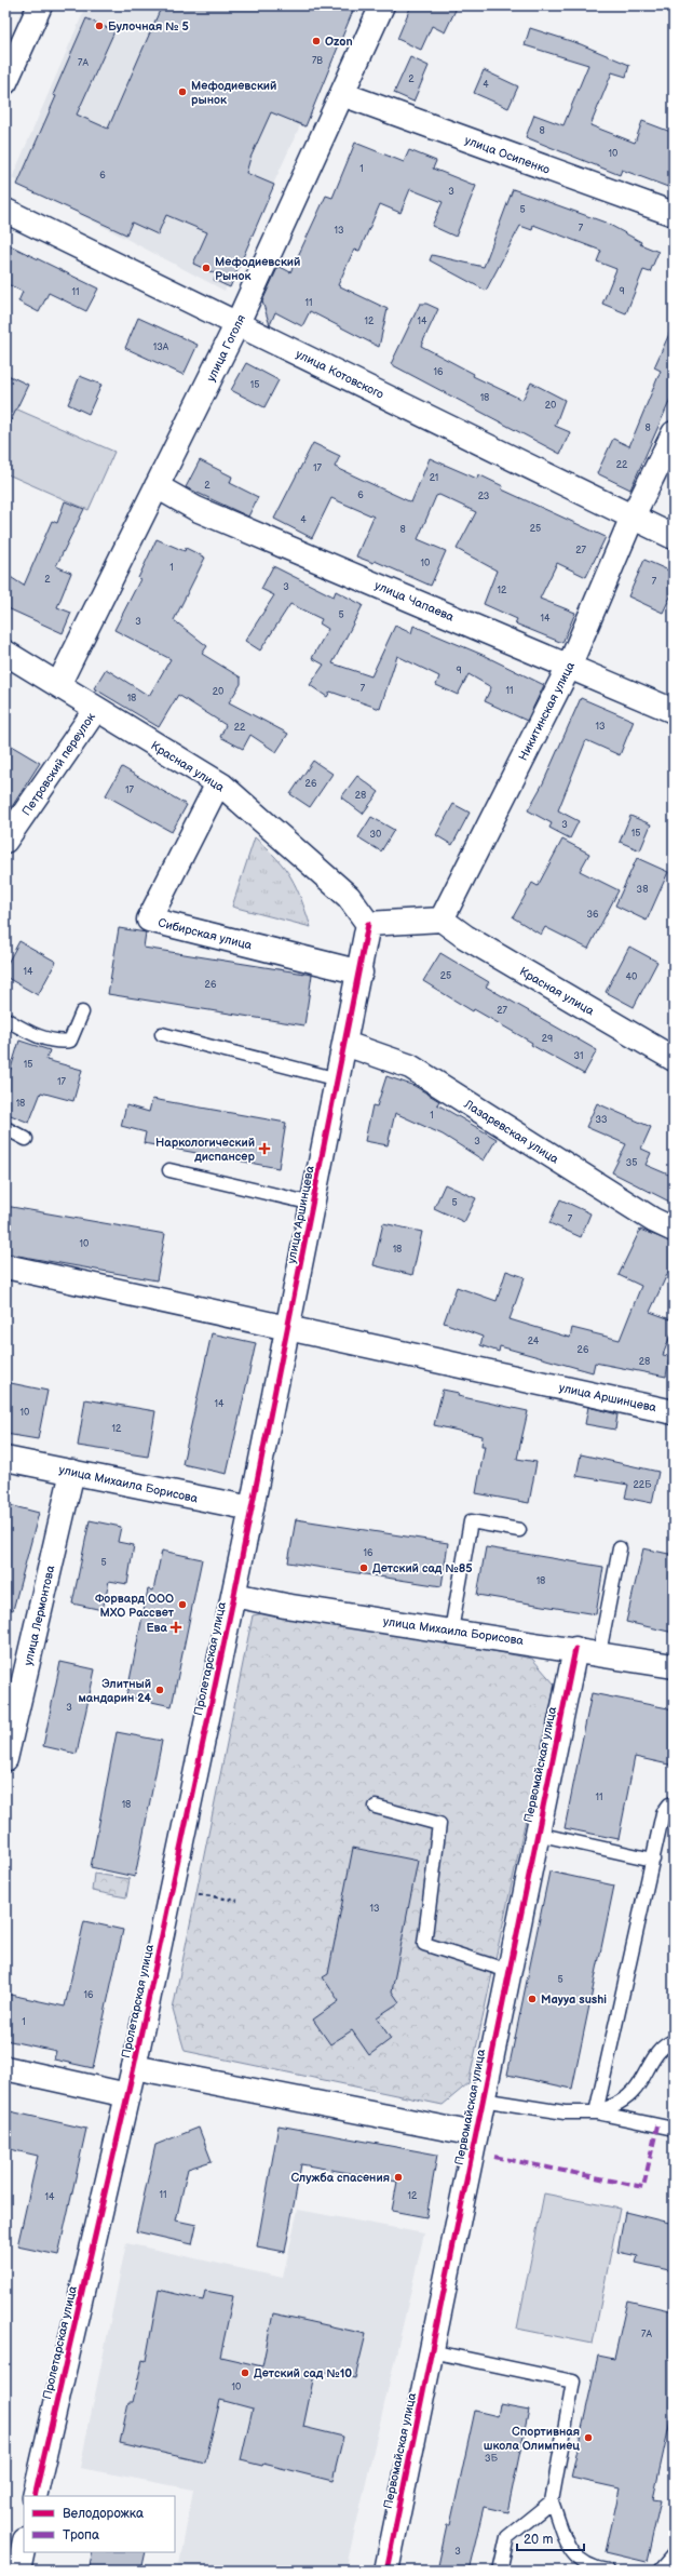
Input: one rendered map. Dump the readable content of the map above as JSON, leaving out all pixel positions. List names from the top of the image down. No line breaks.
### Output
{"streets":{"street":["улица Осипенко","улица Гоголя","улица Котовского","улица Чапаева","Никитинская улица","Петровский переулок","Красная улица","Сибирская улица","Лазаревская улица","улица Аршинцева","улица Михаила Борисова","улица Лермонтова","Пролетарская улица","Первомайская улица"]},"crossings":[["улица Осипенко","улица Гоголя"],["улица Гоголя","улица Котовского"],["улица Гоголя","улица Чапаева"],["улица Гоголя","Красная улица"],["улица Котовского","Никитинская улица"],["улица Чапаева","Никитинская улица"],["Никитинская улица","Красная улица"],["Петровский переулок","Красная улица"],["Красная улица","Сибирская улица"],["Красная улица","улица Аршинцева"],["Сибирская улица","улица Аршинцева"],["Лазаревская улица","улица Аршинцева"],["улица Аршинцева","улица Михаила Борисова"],["улица Аршинцева","Пролетарская улица"],["улица Михаила Борисова","улица Лермонтова"],["улица Михаила Борисова","Пролетарская улица"],["улица Михаила Борисова","Первомайская улица"]],"places":{"other":["Булочная № 5","Ozon","Мефодиевский рынок","Мефодиевский Рынок","Детский сад №85","Форвард ООО МХО Рассвет","Элитный мандарин 24","Mayya sushi","Служба спасения","Детский сад №10","Спортивная школа Олимпиец"],"health":["Наркологический диспансер","Ева"]},"house_numbers":["7В","7А","2","4","8","10","1","6","3","5","7","13","9","11","11","12","14","13А","16","15","18","20","8","22","17","21","2","6","23","4","25","8","27","10","1","2","7","3","12","5","14","3","9","7","11","20","18","13","22","26","17","28","3","15","30","38","36","14","25","40","26","27","29","31","15","17","18","1","33","3","35","5","7","10","18","24","26","28","14","10","12","22Б","16","5","18","3","11","18","13","5","16","1","11","12","14","7А","10","3Б","3"],"legend":["Велодорожка","Тропа"],"scale_bar":"20 m"}
